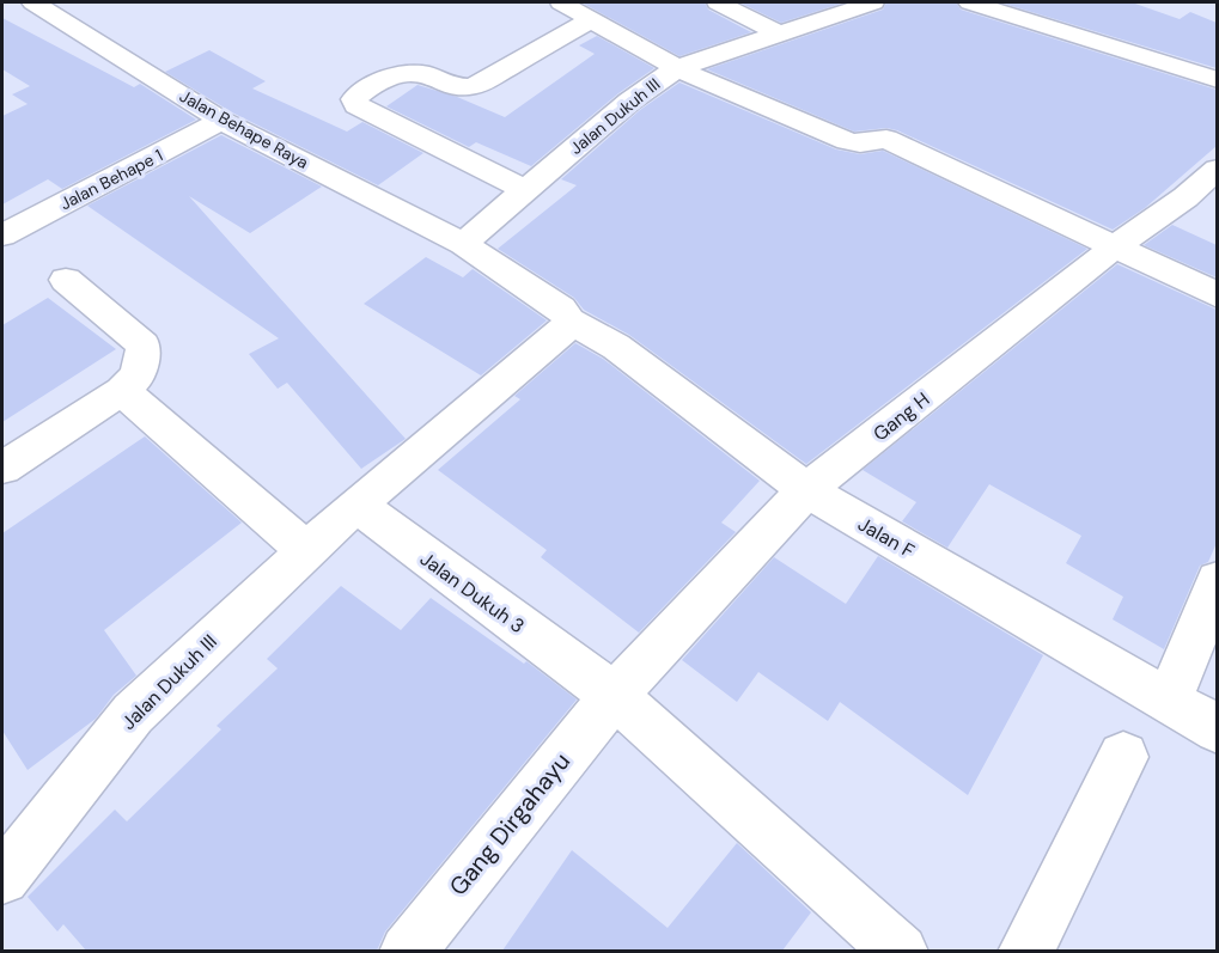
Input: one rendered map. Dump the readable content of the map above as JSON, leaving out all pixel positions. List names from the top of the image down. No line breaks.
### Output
{"streets":{"street":["Jalan Dukuh III","Jalan Behape Raya","Jalan Behape 1","Gang H","Jalan F","Jalan Dukuh 3","Gang Dirgahayu"]},"crossings":[["Jalan Dukuh III","Jalan Behape Raya"],["Jalan Dukuh III","Jalan Dukuh 3"],["Jalan Behape Raya","Jalan Behape 1"],["Gang H","Jalan F"],["Gang H","Jalan Dukuh 3"],["Gang H","Gang Dirgahayu"],["Jalan Dukuh 3","Gang Dirgahayu"]]}
